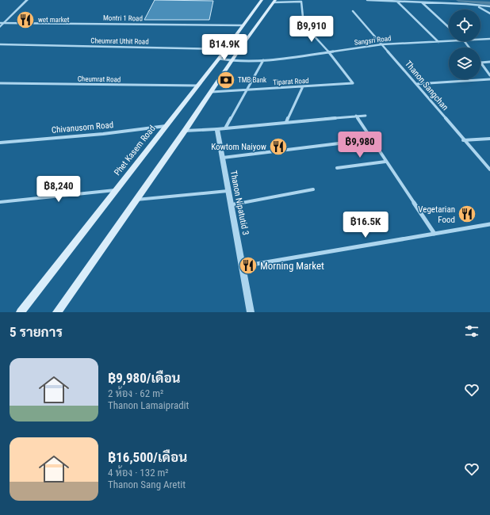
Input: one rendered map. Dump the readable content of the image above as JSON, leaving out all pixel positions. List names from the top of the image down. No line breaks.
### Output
{"streets":{"main road":["Phet Kasem Road"],"street":["Montri 1 Road","Sangsri Road","Cheumrat Uthit Road","Cheumrat Road","Tiparat Road","Thanon Sangchan","Chivanusorn Road","Thanon Nipatutid 3"]},"crossings":[["Montri 1 Road","Phet Kasem Road"],["Sangsri Road","Tiparat Road"],["Sangsri Road","Thanon Sangchan"],["Sangsri Road","Phet Kasem Road"],["Cheumrat Uthit Road","Phet Kasem Road"],["Cheumrat Road","Phet Kasem Road"],["Chivanusorn Road","Phet Kasem Road"]],"places":{"restaurant":["wet market","Kowtom Naiyow","Vegetarian Food","Morning Market"],"bank":["TMB Bank"]},"page":{"price":["฿9,910","฿14.9K","฿9,980","฿8,240","฿16.5K"],"heading":"5 รายการ","list":[{"name":"฿9,980/เดือน","note":"2 ห้อง · 62 m² · Thanon Lamaipradit"},{"name":"฿16,500/เดือน","note":"4 ห้อง · 132 m² · Thanon Sang Aretit"}]}}
